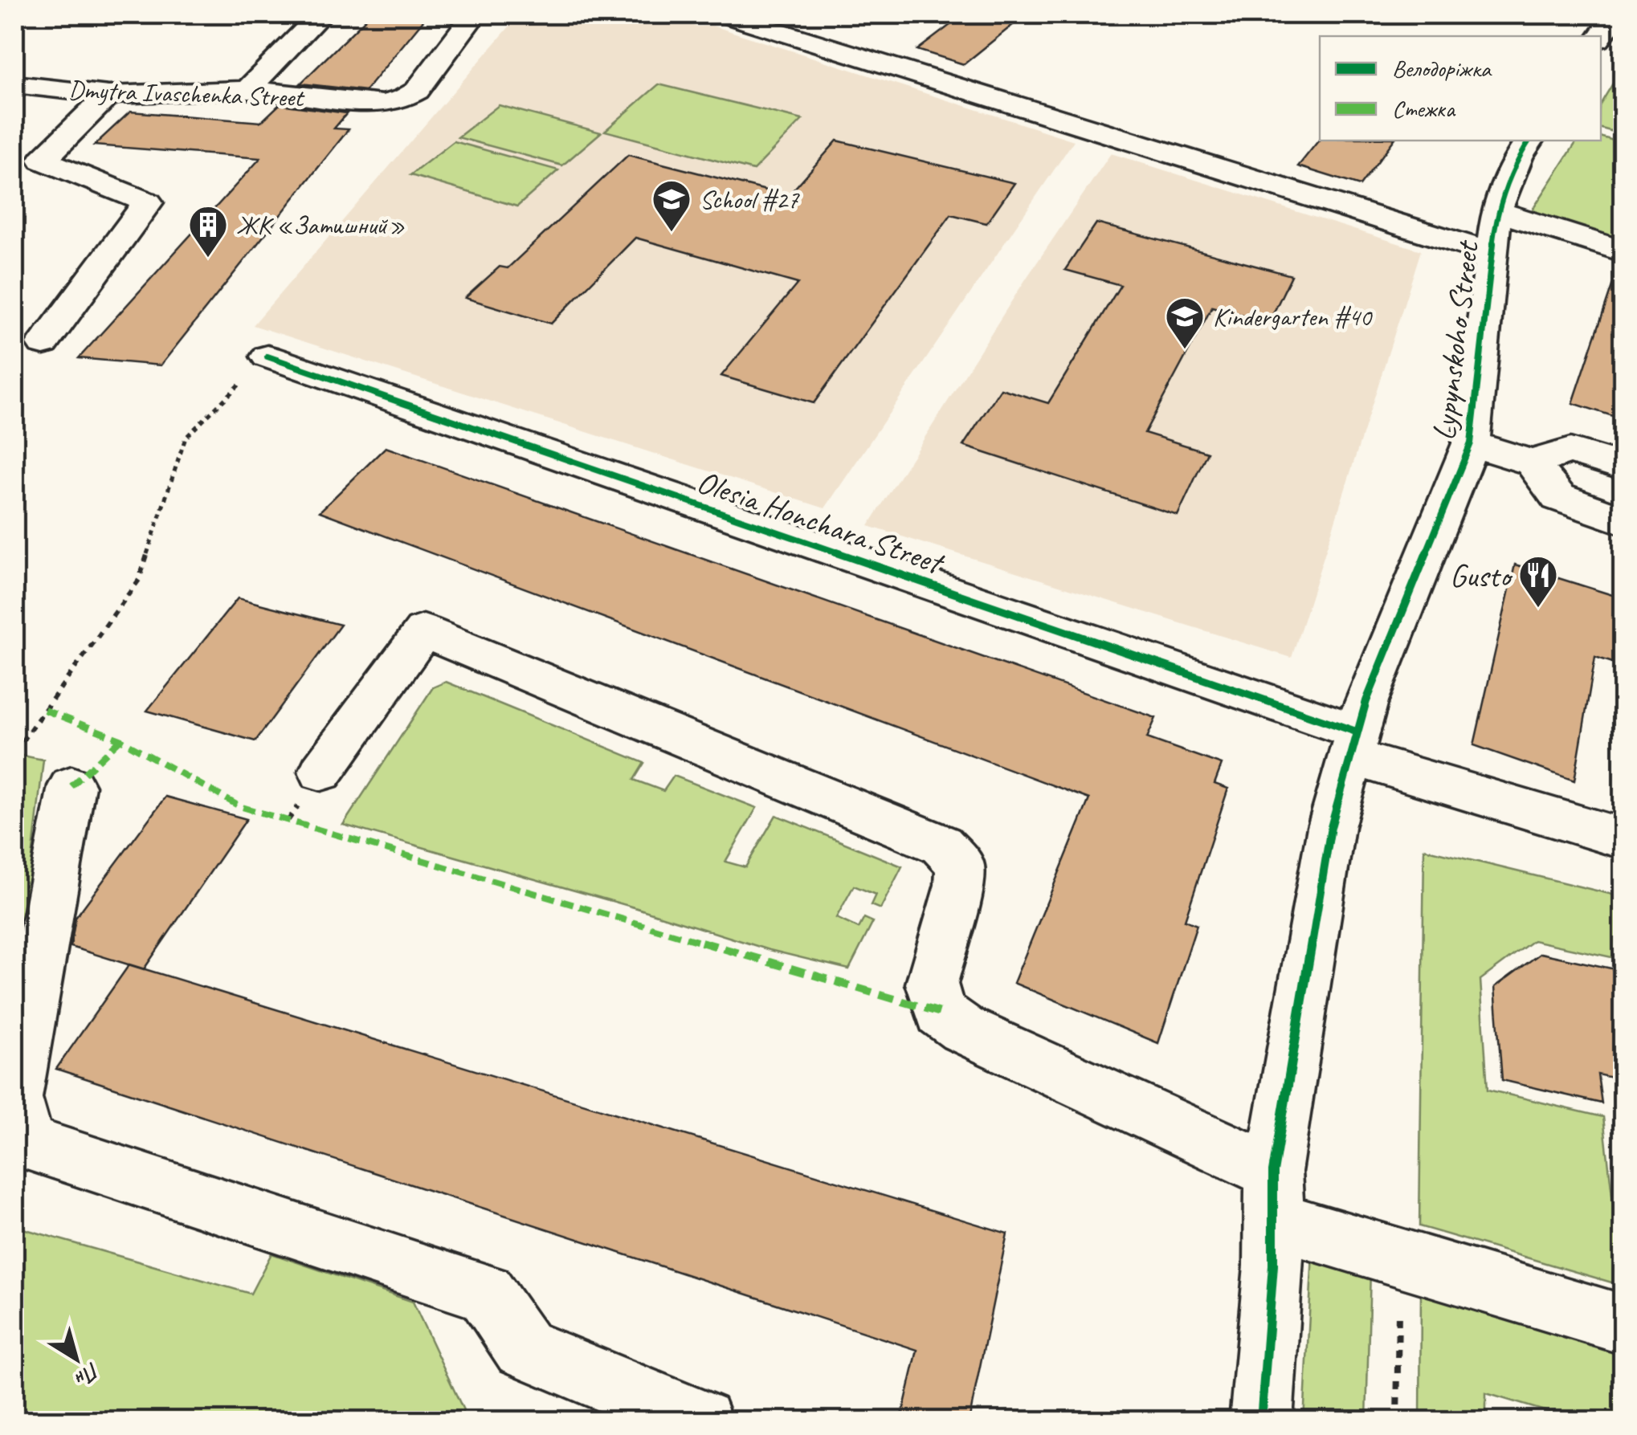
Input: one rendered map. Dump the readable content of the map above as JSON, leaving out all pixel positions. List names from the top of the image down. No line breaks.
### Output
{"streets":{"street":["Dmytra Ivaschenka Street","Lypynskoho Street","Olesia Honchara Street"]},"crossings":[["Lypynskoho Street","Olesia Honchara Street"]],"places":{"school or university":["School #27","Kindergarten #40"],"building":["ЖК «Затишний»"],"restaurant":["Gusto"]},"legend":["Велодоріжка","Стежка"],"north":"bottom right"}
